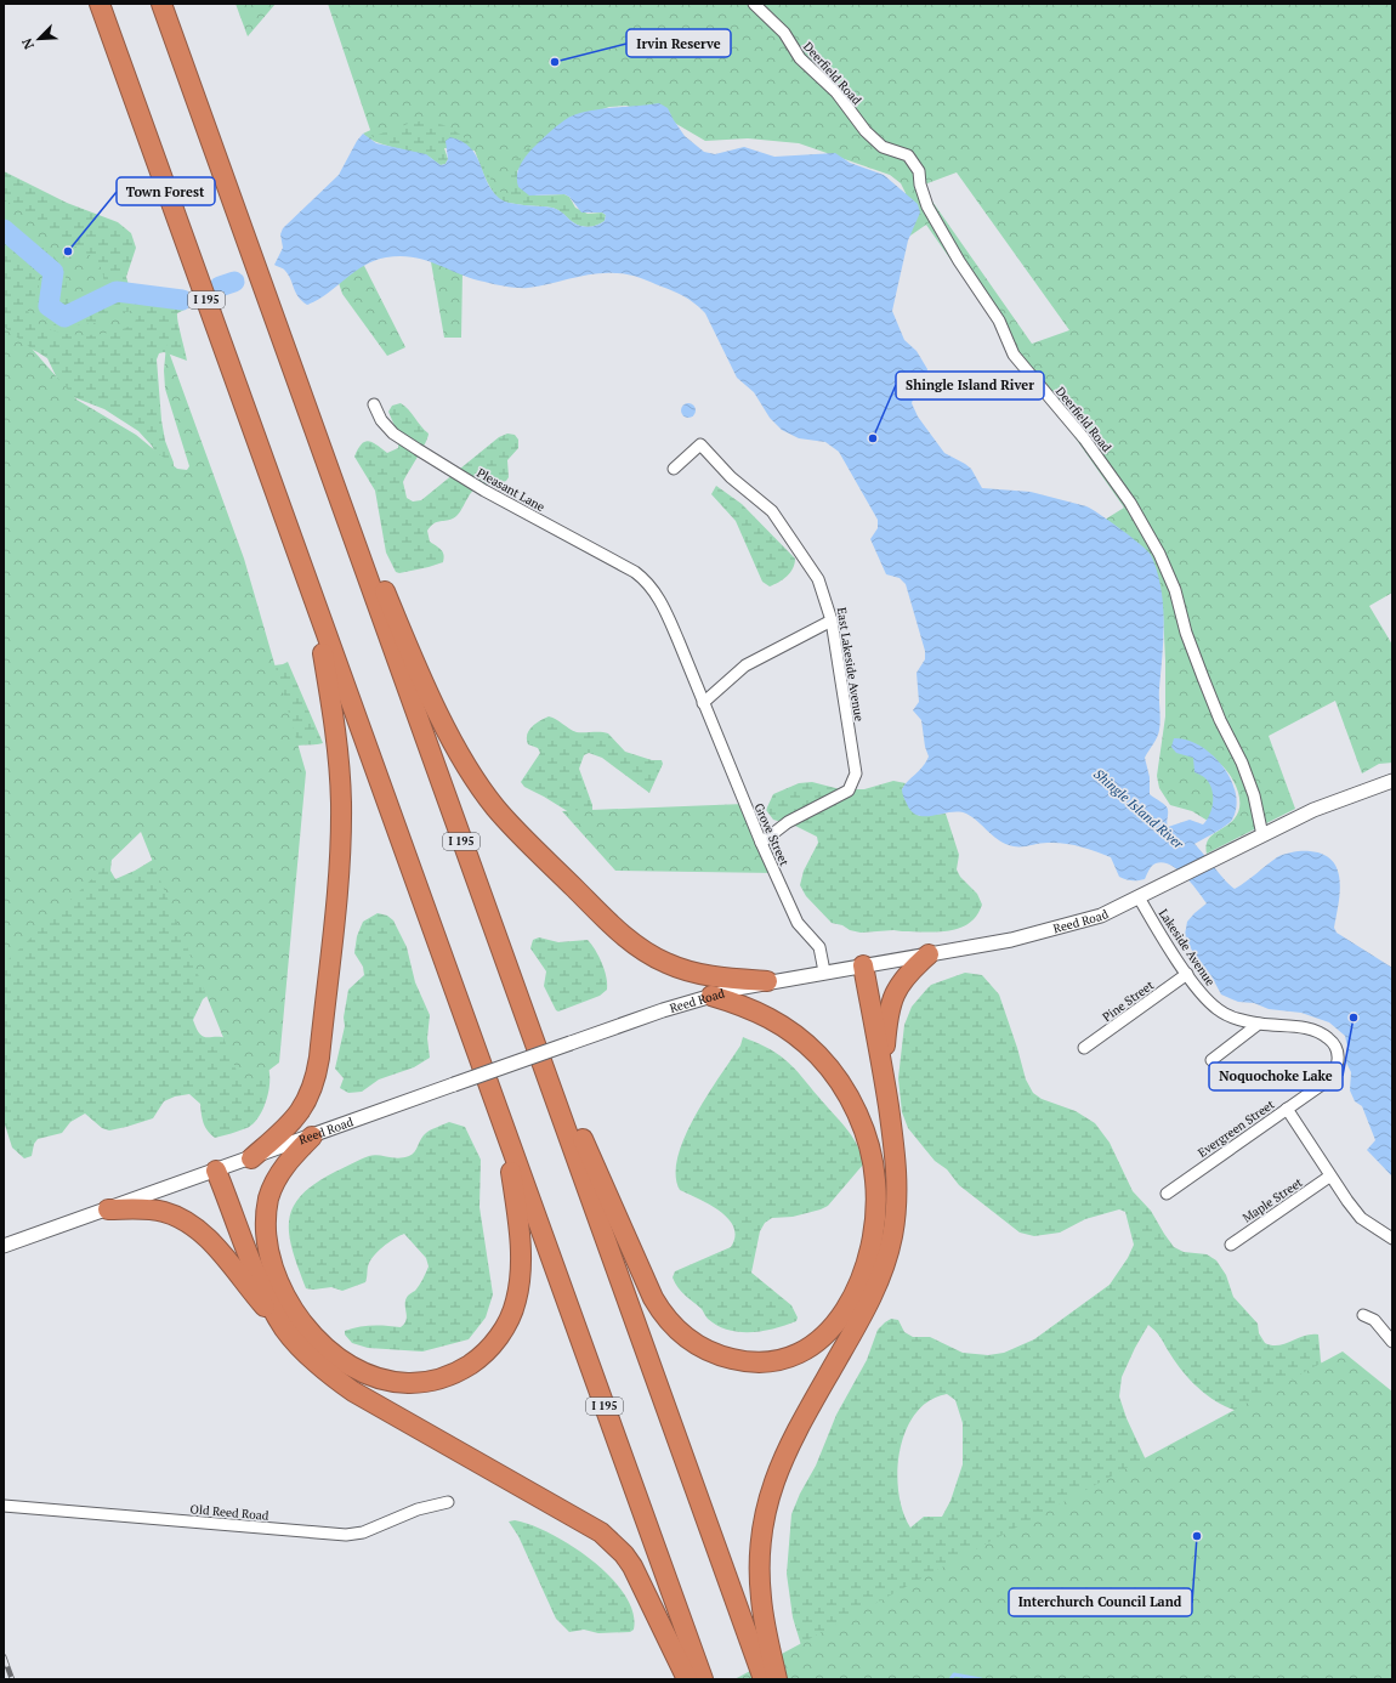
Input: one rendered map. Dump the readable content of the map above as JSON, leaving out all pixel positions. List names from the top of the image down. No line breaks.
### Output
{"streets":{"highway":["I 195"],"street":["Deerfield Road","Pleasant Lane","East Lakeside Avenue","Grove Street","Reed Road","Lakeside Avenue","Pine Street","Evergreen Street","Maple Street","Old Reed Road"]},"crossings":[["Deerfield Road","Reed Road"],["Pleasant Lane","Grove Street"],["East Lakeside Avenue","Grove Street"],["Grove Street","Reed Road"],["Reed Road","Lakeside Avenue"],["Lakeside Avenue","Pine Street"],["Lakeside Avenue","Evergreen Street"]],"water":["Shingle Island River"],"places":["Irvin Reserve","Town Forest","Shingle Island River","Noquochoke Lake","Interchurch Council Land"],"north":"bottom left"}
